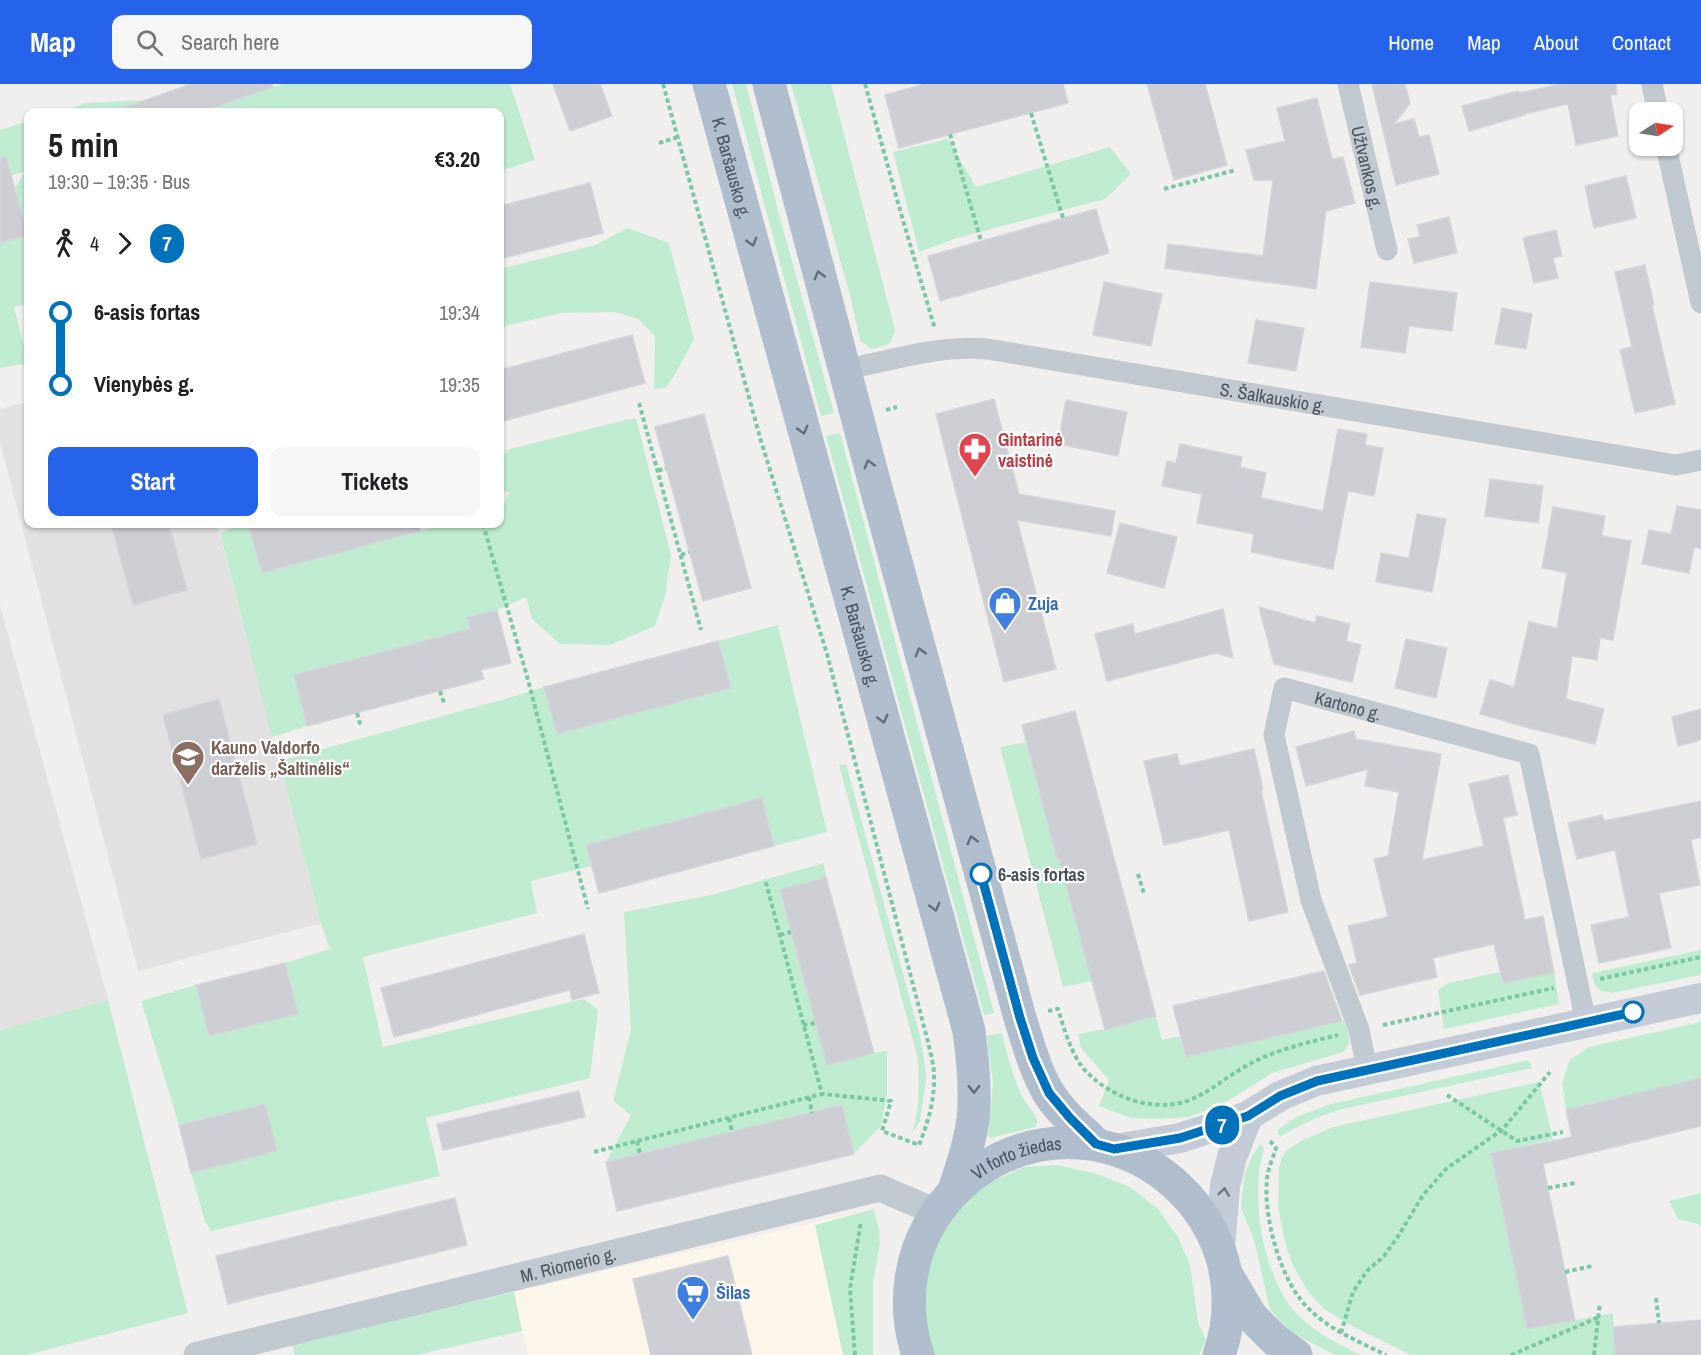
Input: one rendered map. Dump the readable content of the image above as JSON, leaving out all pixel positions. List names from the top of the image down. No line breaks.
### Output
{"streets":{"main road":["K. Baršausko g.","VI forto žiedas"],"street":["Užtvankos g.","S. Šalkauskio g.","Kartono g.","M. Riomerio g."]},"crossings":[["K. Baršausko g.","VI forto žiedas"],["K. Baršausko g.","M. Riomerio g."],["VI forto žiedas","M. Riomerio g."]],"places":{"pharmacy":["Gintarinė vaistinė"],"shop":["Zuja"],"school or university":["Kauno Valdorfo darželis „Šaltinėlis“"],"other":["6-asis fortas"],"supermarket":["Šilas"]},"lines":["bus line 7"],"north":"right","page":{"header":"Map","search":"Search here","nav":["Home","Map","About","Contact"],"on_map":"7","heading":["5 min","19:30 – 19:35 · Bus","€3.20"],"legs":["4","7"],"list":[{"name":"6-asis fortas","value":"19:34"},{"name":"Vienybės g.","value":"19:35"}],"buttons":["Start","Tickets"]}}
